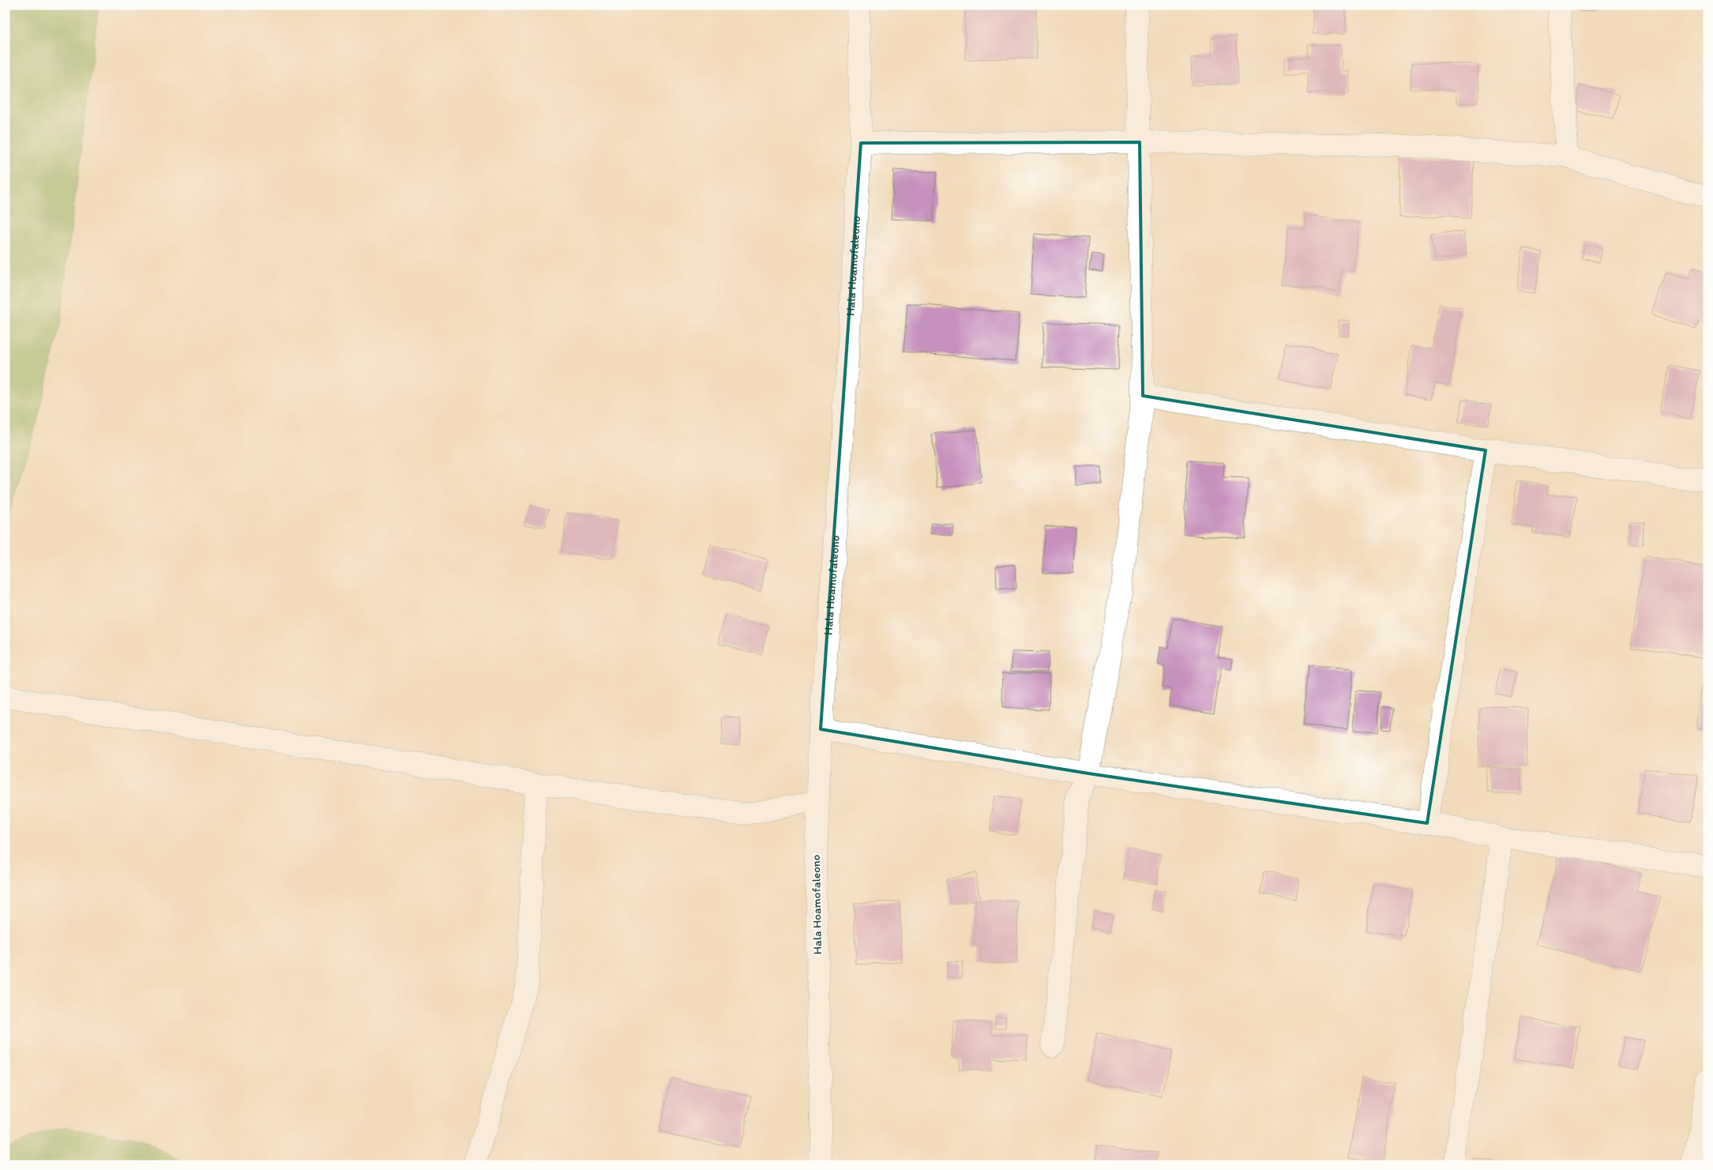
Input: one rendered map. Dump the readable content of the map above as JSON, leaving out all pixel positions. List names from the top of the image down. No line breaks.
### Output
{"streets":{"street":["Hala Hoamofaleono"]}}
